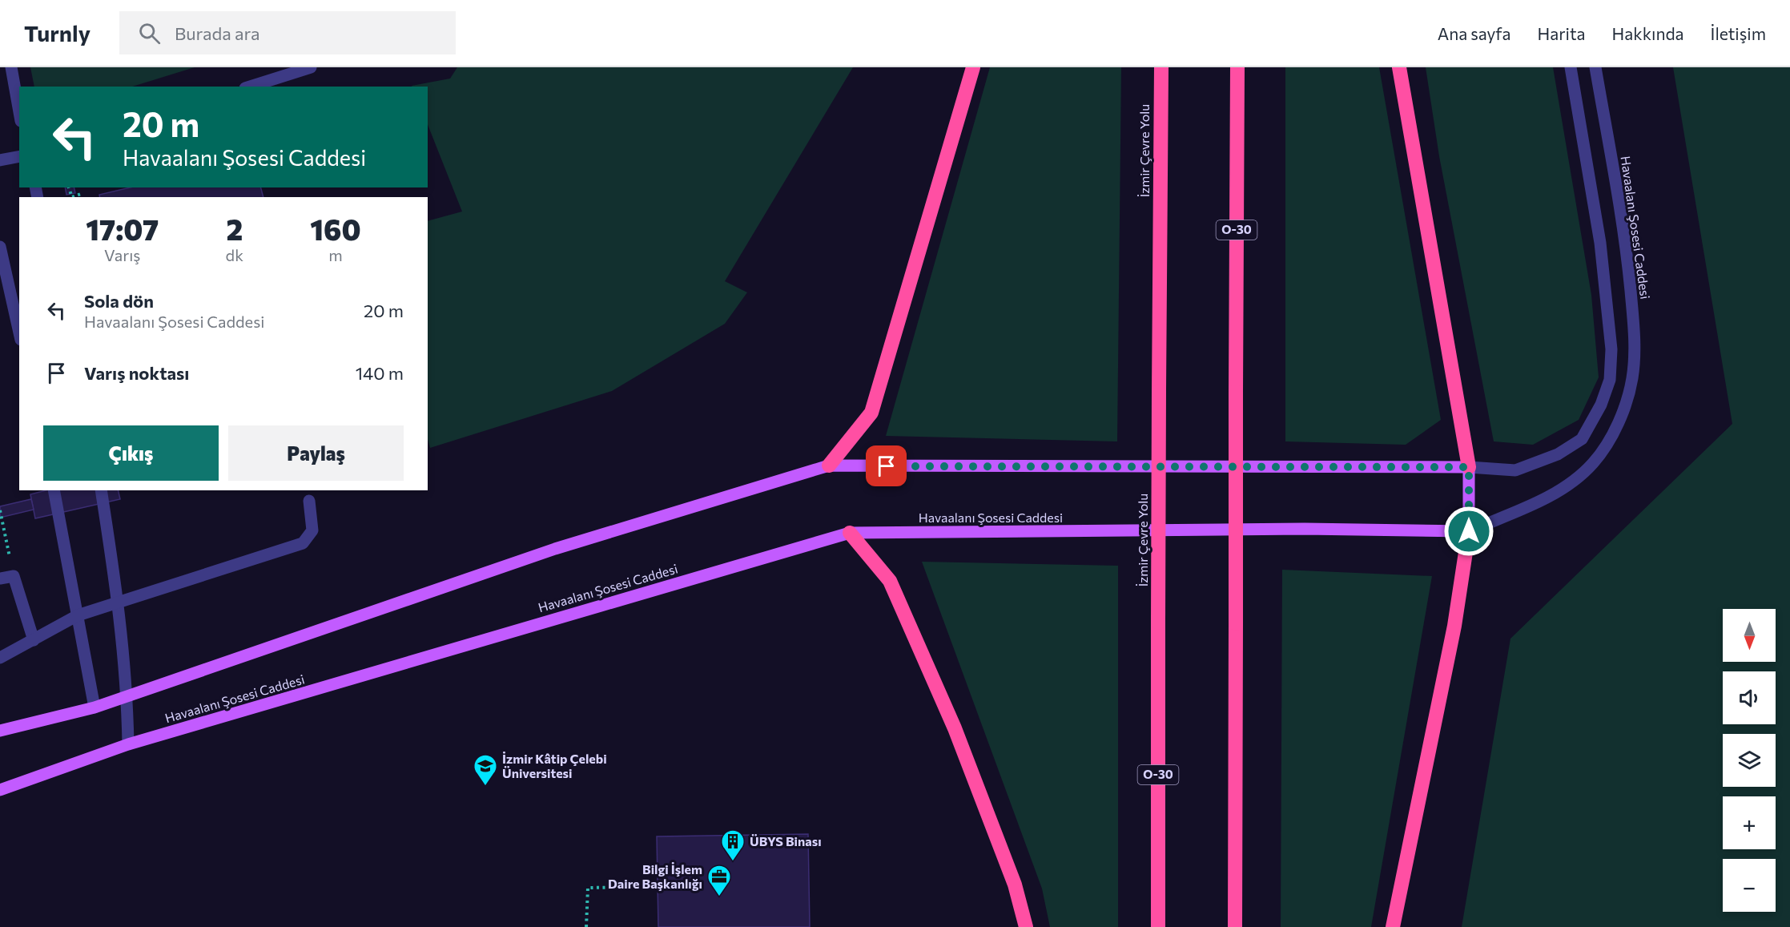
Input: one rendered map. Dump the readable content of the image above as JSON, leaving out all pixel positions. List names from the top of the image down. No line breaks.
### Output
{"streets":{"highway":["İzmir Çevre Yolu","O-30"],"main road":["Havaalanı Şosesi Caddesi"]},"places":{"school or university":["İzmir Kâtip Çelebi Üniversitesi"],"building":["ÜBYS Binası"],"office":["Bilgi İşlem Daire Başkanlığı"]},"north":"bottom","page":{"header":"Turnly","search":"Burada ara","nav":["Ana sayfa","Harita","Hakkında","İletişim"],"turn":["20 m","Havaalanı Şosesi Caddesi"],"eta":["17:07","Varış","2","dk","160","m"],"list":[{"name":"Sola dön","note":"Havaalanı Şosesi Caddesi","value":"20 m"},{"name":"Varış noktası","value":"140 m"}],"buttons":["Çıkış","Paylaş"],"map_buttons":["+","−"]}}
